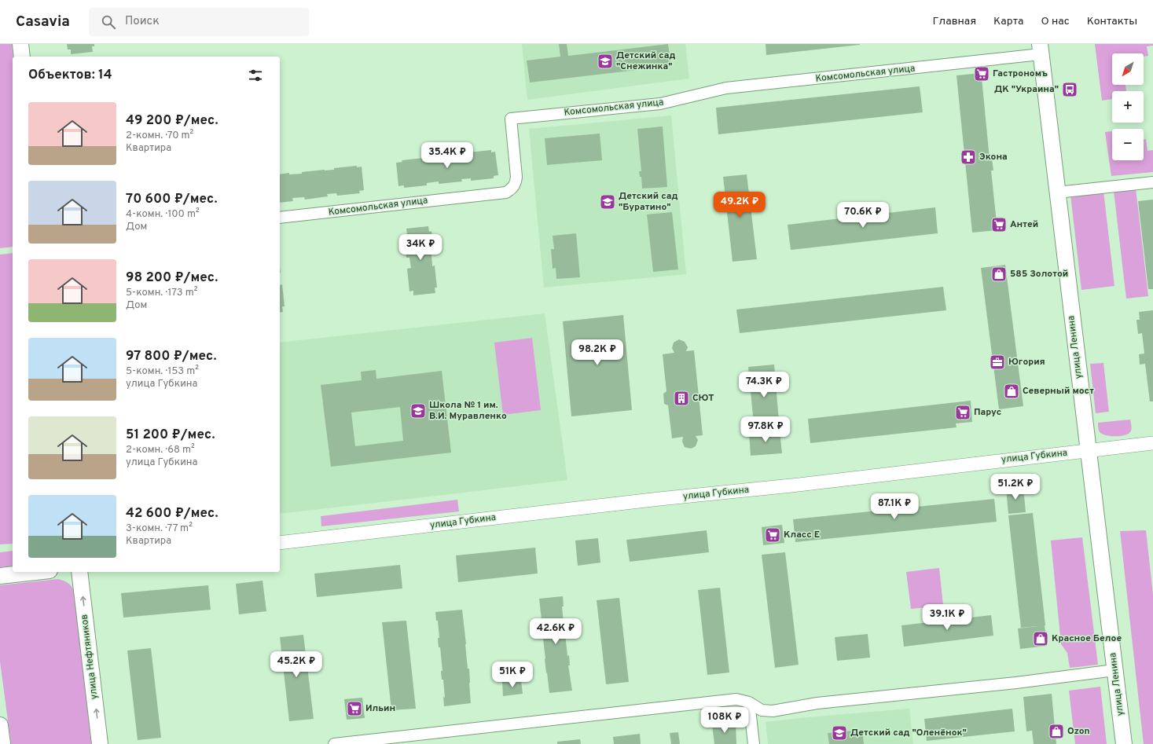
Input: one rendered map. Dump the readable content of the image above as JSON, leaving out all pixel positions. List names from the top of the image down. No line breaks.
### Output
{"streets":{"main road":["улица Ленина","улица Нефтяников"],"street":["Комсомольская улица","улица Губкина"]},"crossings":[["Комсомольская улица","улица Ленина"],["улица Ленина","улица Губкина"]],"one_way":["улица Нефтяников"],"places":{"school or university":["Детский сад \"Снежинка\"","Детский сад \"Буратино\"","Школа № 1 им. В.И. Муравленко","Детский сад \"Оленёнок\""],"supermarket":["Гастрономъ","Антей","Парус","Класс Е","Ильин"],"bus stop":["ДК \"Украина\""],"pharmacy":["Экона"],"shop":["585 Золотой","Северный мост","Красное Белое","Ozon"],"office":["Югория"],"building":["СЮТ"]},"north":"bottom left","page":{"header":"Casavia","search":"Поиск","nav":["Главная","Карта","О нас","Контакты"],"map_buttons":["+","−"],"heading":"Объектов: 14","list":[{"name":"49 200 ₽/мес.","note":"2-комн. · 70 m² · Квартира"},{"name":"70 600 ₽/мес.","note":"4-комн. · 100 m² · Дом"},{"name":"98 200 ₽/мес.","note":"5-комн. · 173 m² · Дом"},{"name":"97 800 ₽/мес.","note":"5-комн. · 153 m² · улица Губкина"},{"name":"51 200 ₽/мес.","note":"2-комн. · 68 m² · улица Губкина"},{"name":"42 600 ₽/мес.","note":"3-комн. · 77 m² · Квартира"}],"price":["35.4K ₽","49.2K ₽","70.6K ₽","34K ₽","98.2K ₽","74.3K ₽","97.8K ₽","51.2K ₽","87.1K ₽","39.1K ₽","42.6K ₽","45.2K ₽","51K ₽","108K ₽"]}}
